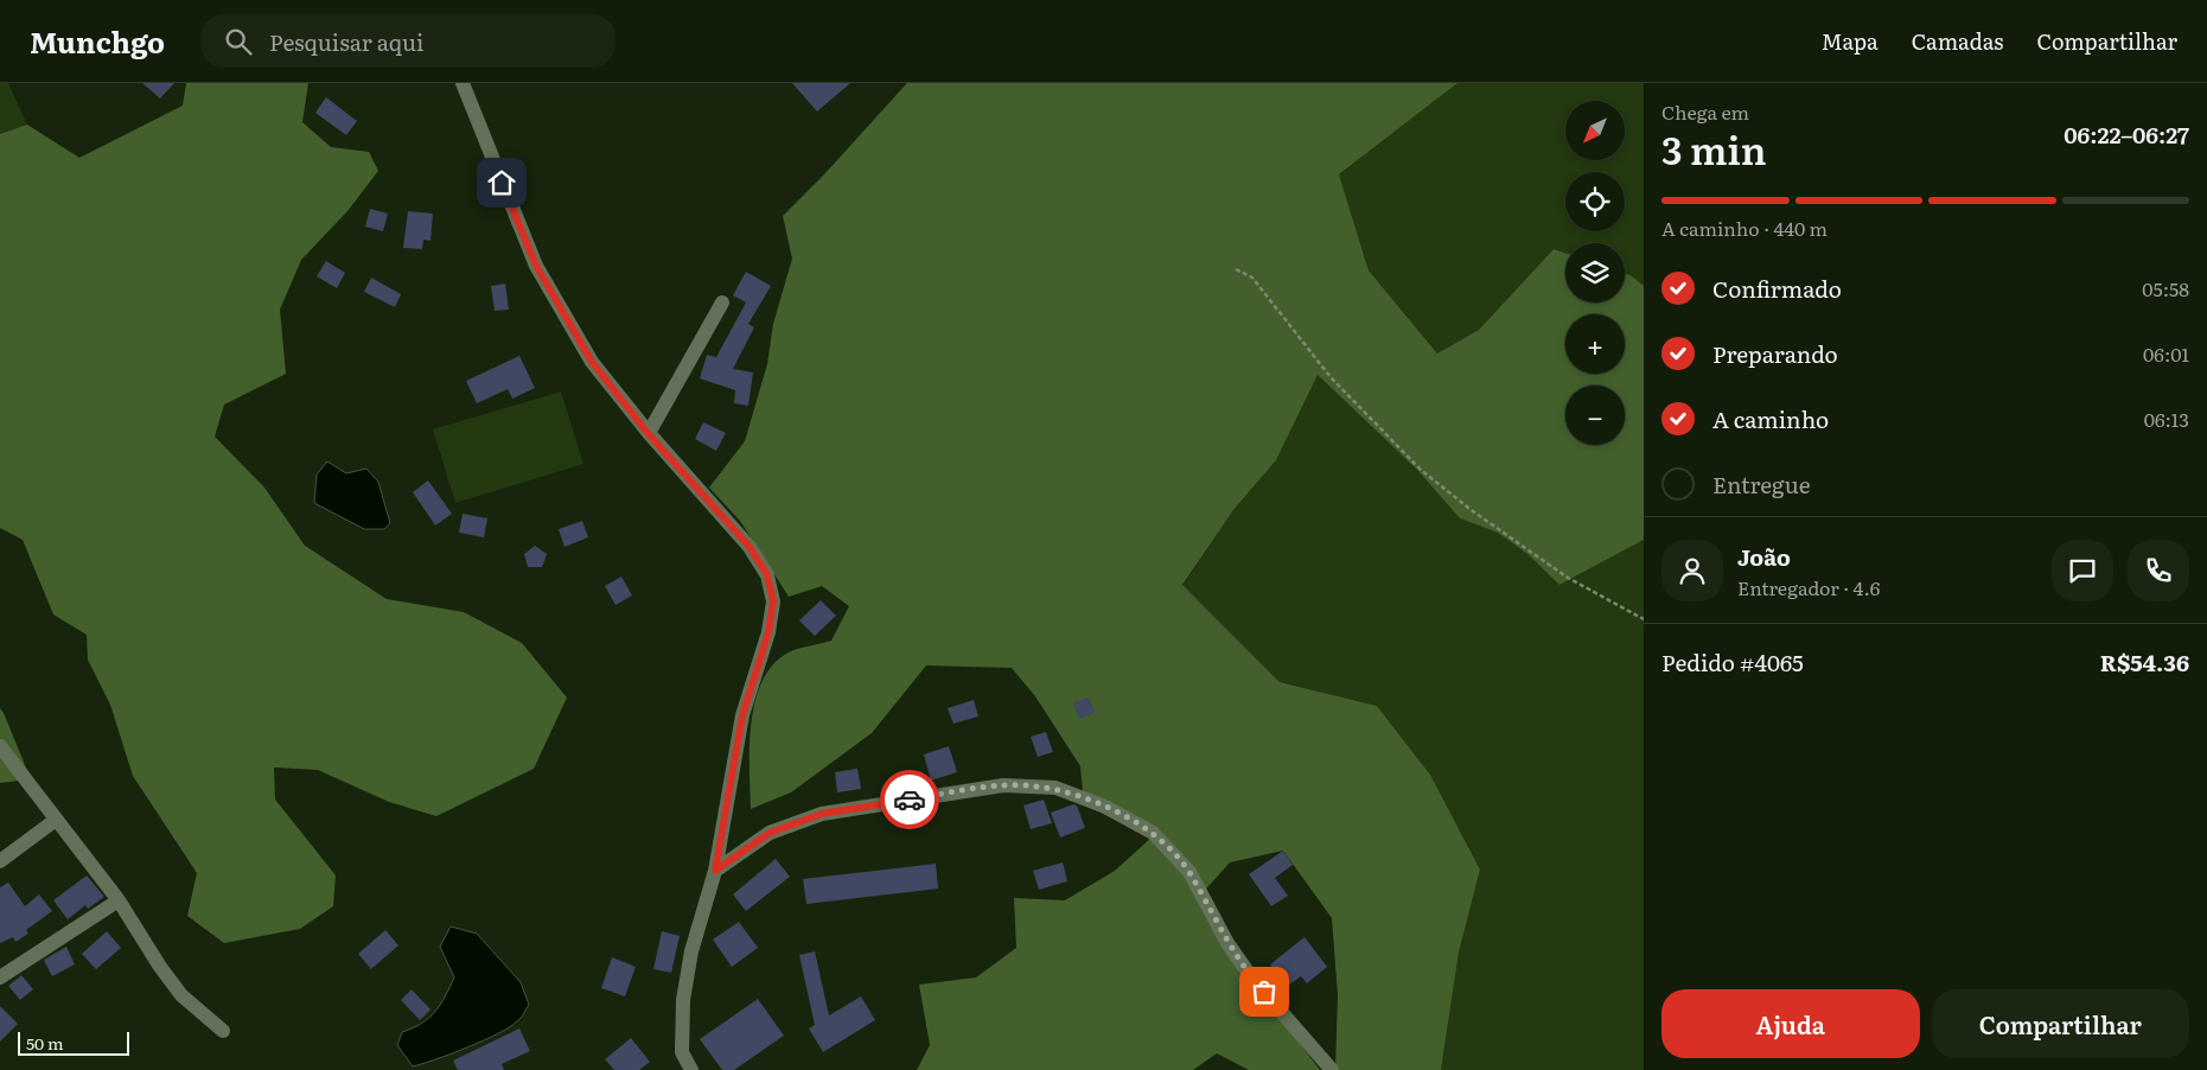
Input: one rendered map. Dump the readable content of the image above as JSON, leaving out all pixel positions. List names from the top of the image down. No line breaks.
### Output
{"scale_bar":"50 m","north":"bottom left","page":{"header":"Munchgo","search":"Pesquisar aqui","nav":["Mapa","Camadas","Compartilhar"],"heading":["3 min","Chega em","06:22–06:27"],"panel":["João","Entregador · 4.6","Pedido #4065","R$54.36"],"map_buttons":["+","−"],"bar":"A caminho · 440 m","list":[["Confirmado","05:58"],["Preparando","06:01"],["A caminho","06:13"],"Entregue"],"buttons":["Ajuda","Compartilhar"],"scale":"50 m"}}
